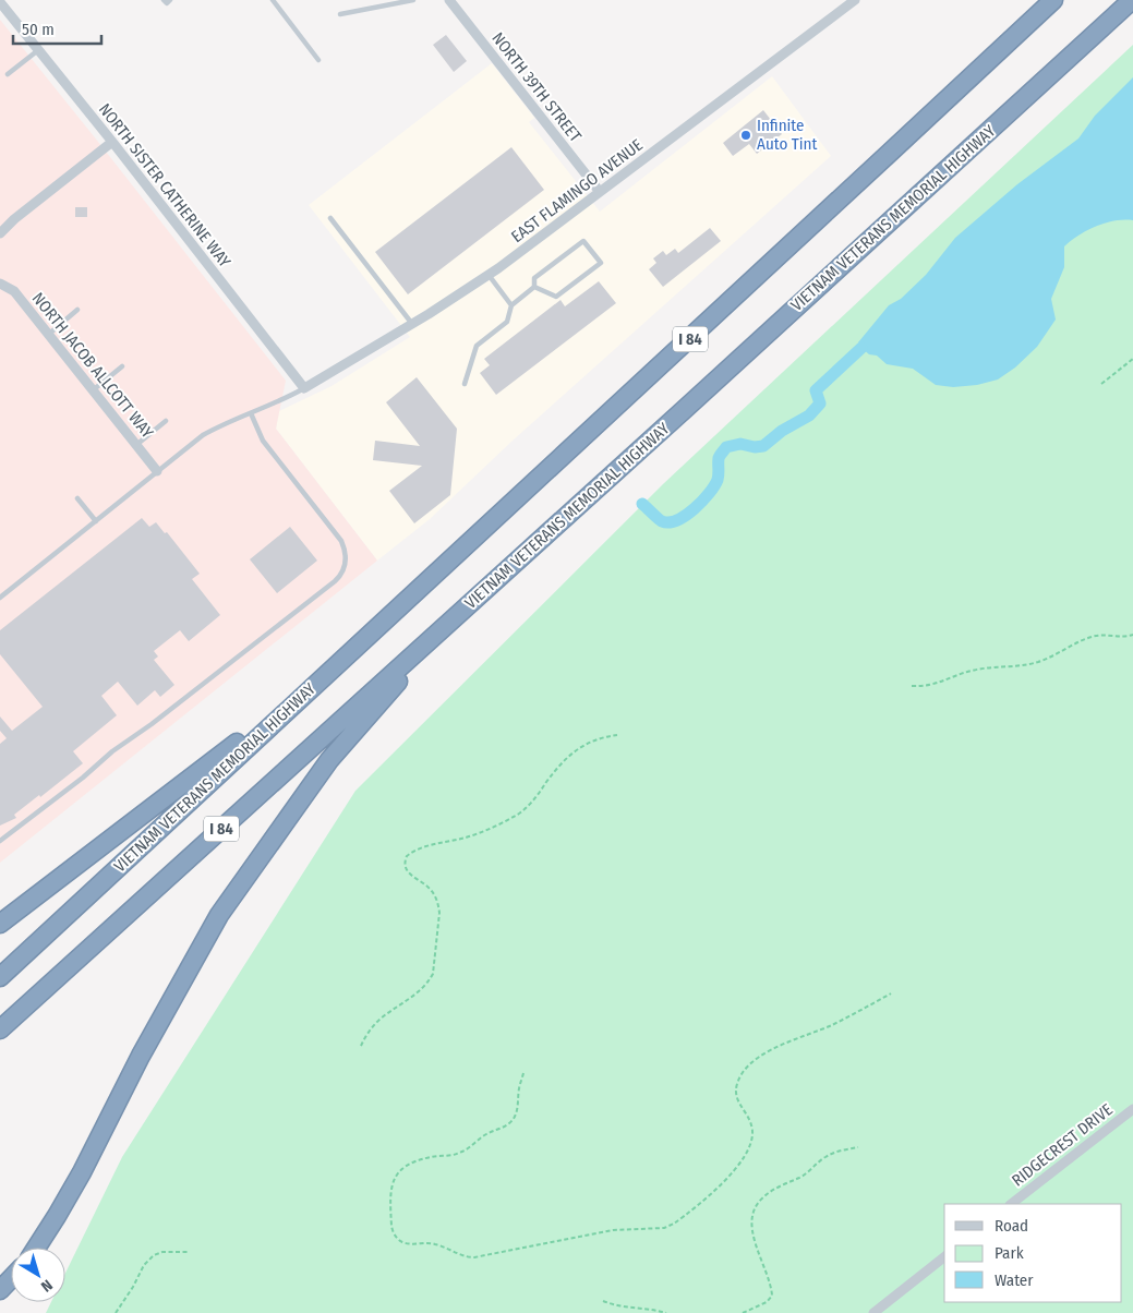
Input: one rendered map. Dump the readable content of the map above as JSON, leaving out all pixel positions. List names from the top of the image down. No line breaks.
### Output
{"streets":{"highway":["VIETNAM VETERANS MEMORIAL HIGHWAY","I 84"],"street":["NORTH 39TH STREET","NORTH SISTER CATHERINE WAY","EAST FLAMINGO AVENUE","NORTH JACOB ALLCOTT WAY","RIDGECREST DRIVE"]},"crossings":[["NORTH 39TH STREET","EAST FLAMINGO AVENUE"],["NORTH SISTER CATHERINE WAY","EAST FLAMINGO AVENUE"]],"places":["Infinite Auto Tint"],"legend":["Road","Park","Water"],"scale_bar":"50 m","north":"bottom right"}
